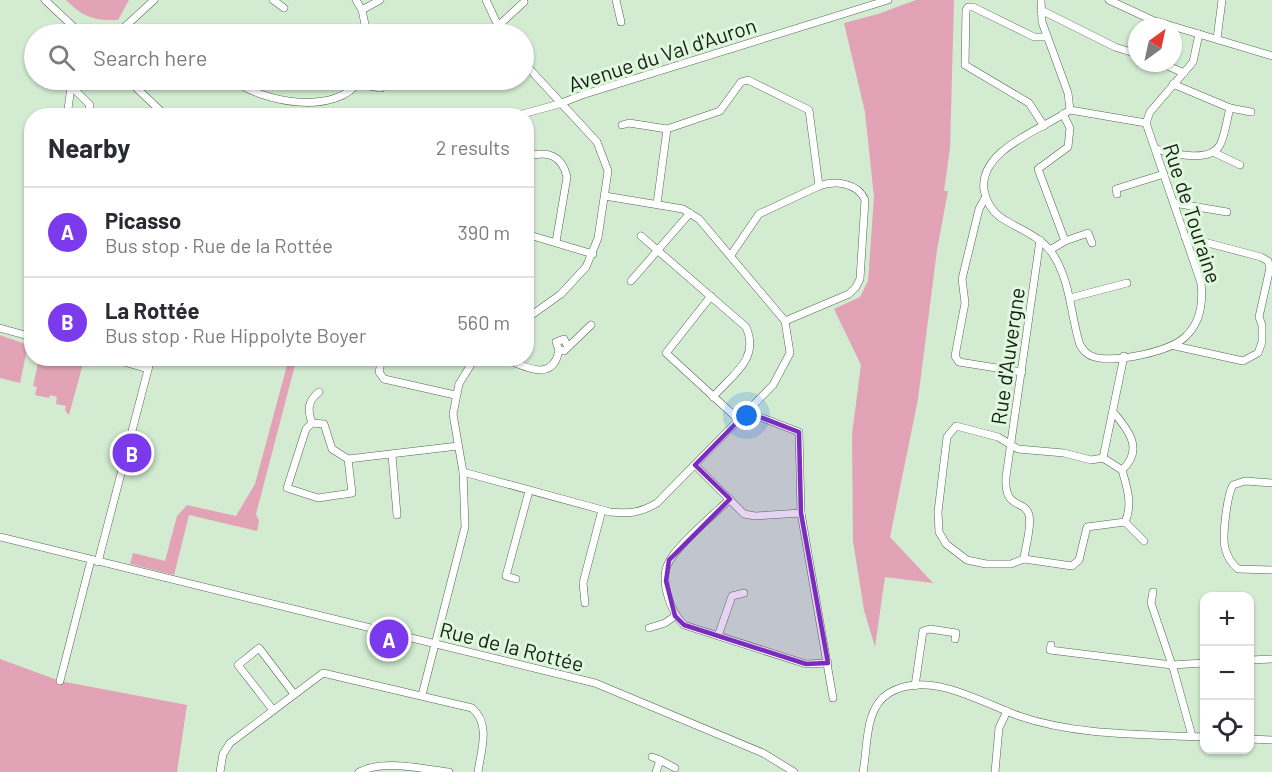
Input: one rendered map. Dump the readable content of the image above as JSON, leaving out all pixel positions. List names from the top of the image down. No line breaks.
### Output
{"streets":{"street":["Avenue du Val d'Auron","Rue de Touraine","Rue d'Auvergne","Rue de la Rottée"]},"north":"top right","page":{"search":"Search here","heading":["Nearby","2 results"],"list":[{"mark":"A","name":"Picasso","note":"Bus stop · Rue de la Rottée","value":"390 m"},{"mark":"B","name":"La Rottée","note":"Bus stop · Rue Hippolyte Boyer","value":"560 m"}],"pins":["B","A"],"map_buttons":["+","−"]}}
